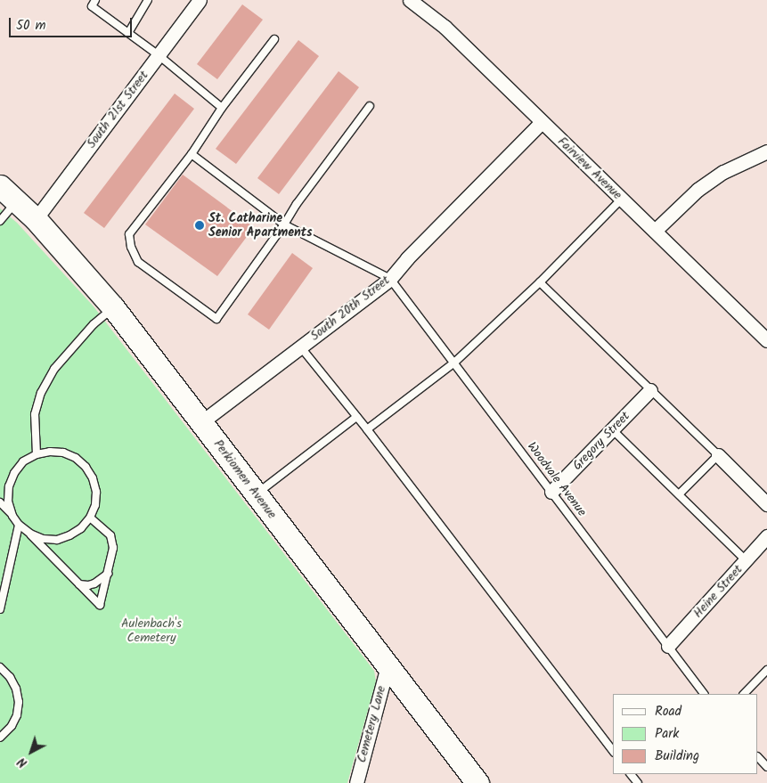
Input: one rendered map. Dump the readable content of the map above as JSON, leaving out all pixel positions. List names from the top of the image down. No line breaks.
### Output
{"streets":{"main road":["Perkiomen Avenue"],"street":["South 21st Street","Fairview Avenue","South 20th Street","Gregory Street","Heine Street","Cemetery Lane"],"lane":["Woodvale Avenue"]},"crossings":[["South 21st Street","Perkiomen Avenue"],["Fairview Avenue","South 20th Street"],["South 20th Street","Perkiomen Avenue"],["South 20th Street","Woodvale Avenue"],["Gregory Street","Woodvale Avenue"],["Perkiomen Avenue","Cemetery Lane"],["Woodvale Avenue","Heine Street"]],"parks":["Aulenbach's Cemetery"],"places":["St. Catharine Senior Apartments"],"legend":["Road","Park","Building"],"scale_bar":"50 m","north":"bottom left"}
